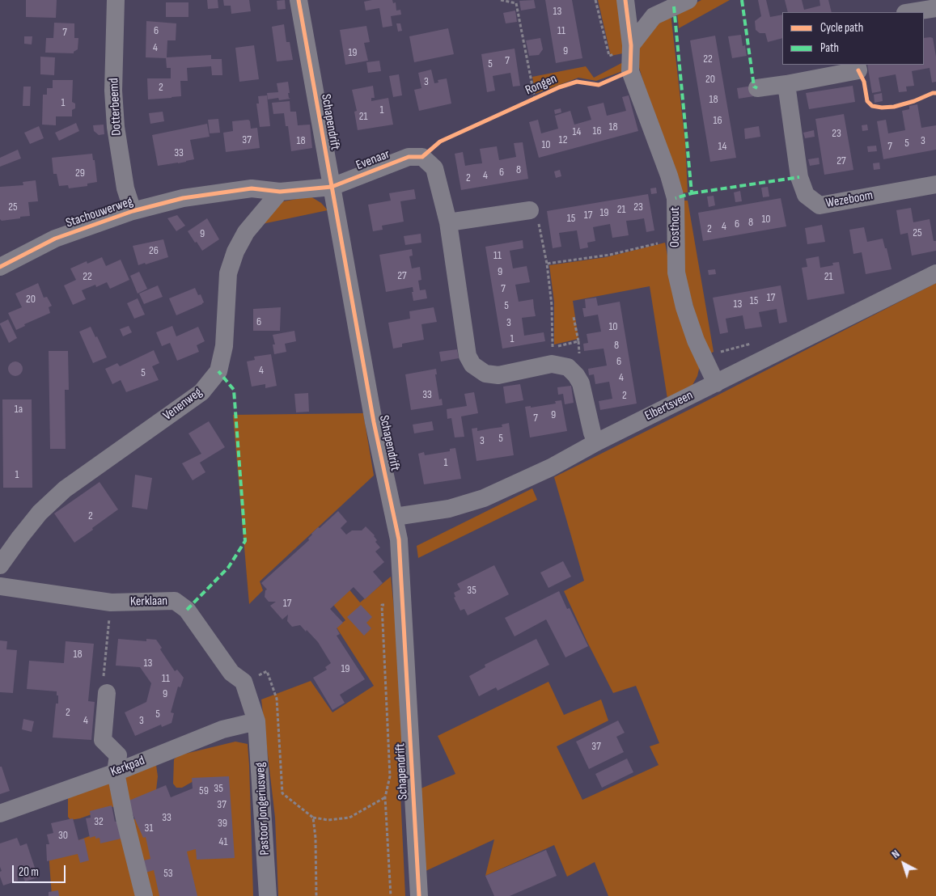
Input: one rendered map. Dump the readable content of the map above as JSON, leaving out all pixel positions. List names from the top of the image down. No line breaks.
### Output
{"streets":{"street":["Dotterbeemd","Schapendrift","Evenaar","Wezeboom","Stachouwerweg","Oosthout","Venenweg","Elbertsveen","Kerklaan","Kerkpad","Pastoor Jongeriusweg"],"cycle path":["Rongen"]},"crossings":[["Dotterbeemd","Stachouwerweg"],["Schapendrift","Evenaar"],["Schapendrift","Stachouwerweg"],["Schapendrift","Elbertsveen"],["Evenaar","Stachouwerweg"],["Stachouwerweg","Venenweg"],["Oosthout","Elbertsveen"],["Kerkpad","Pastoor Jongeriusweg"]],"house_numbers":["13","6","11","7","4","9","19","22","7","5","20","3","2","18","1","1","21","16","18","16","14","23","37","12","18","3","5","10","14","7","33","27","8","6","29","4","2","25","23","21","19","17","15","10","8","6","4","2","25","9","26","11","9","27","22","21","7","17","20","15","13","5","6","3","10","1","8","6","4","5","4","33","2","1a","9","7","5","3","1","1","2","35","17","18","13","19","11","9","2","5","4","3","37","35","59","37","33","32","39","31","30","41","53"],"legend":["Cycle path","Path"],"scale_bar":"20 m","north":"top left"}
